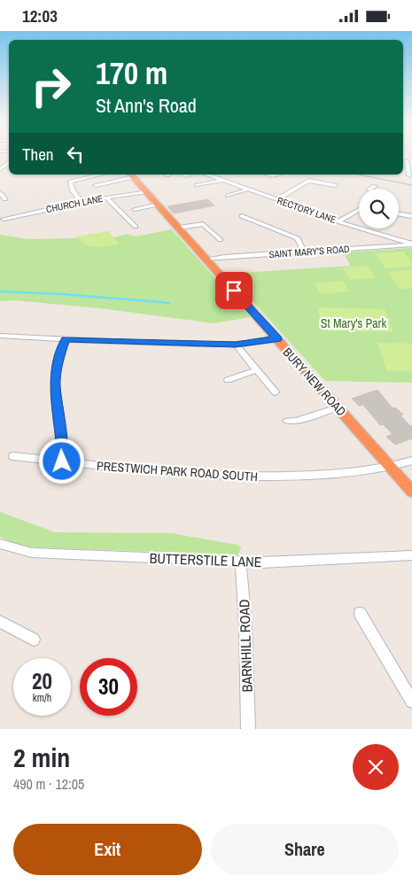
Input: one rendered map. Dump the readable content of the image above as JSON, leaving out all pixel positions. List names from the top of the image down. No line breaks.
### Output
{"streets":{"highway":["BURY NEW ROAD"],"street":["CHURCH LANE","RECTORY LANE","SAINT MARY'S ROAD","PRESTWICH PARK ROAD SOUTH","BUTTERSTILE LANE","BARNHILL ROAD"]},"crossings":[["CHURCH LANE","BURY NEW ROAD"],["RECTORY LANE","SAINT MARY'S ROAD"],["SAINT MARY'S ROAD","BURY NEW ROAD"],["BURY NEW ROAD","PRESTWICH PARK ROAD SOUTH"],["BUTTERSTILE LANE","BARNHILL ROAD"]],"parks":["St Mary's Park"],"page":{"status":"12:03","turn":["170 m","St Ann's Road"],"then":"Then","speed":"20 km/h","limit":"30","heading":["2 min","490 m · 12:05"],"buttons":["Exit","Share"]}}
